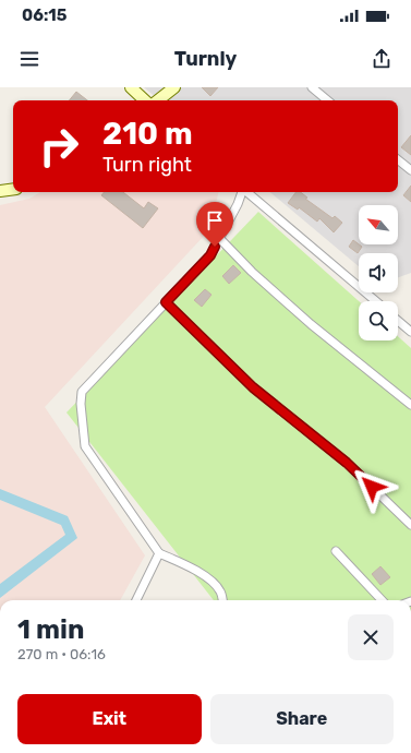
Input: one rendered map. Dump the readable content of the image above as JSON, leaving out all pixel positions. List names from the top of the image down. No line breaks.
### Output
{"north":"top left","page":{"status":"06:15","header":"Turnly","turn":["210 m","Turn right"],"heading":["1 min","270 m · 06:16"],"buttons":["Exit","Share"]}}
